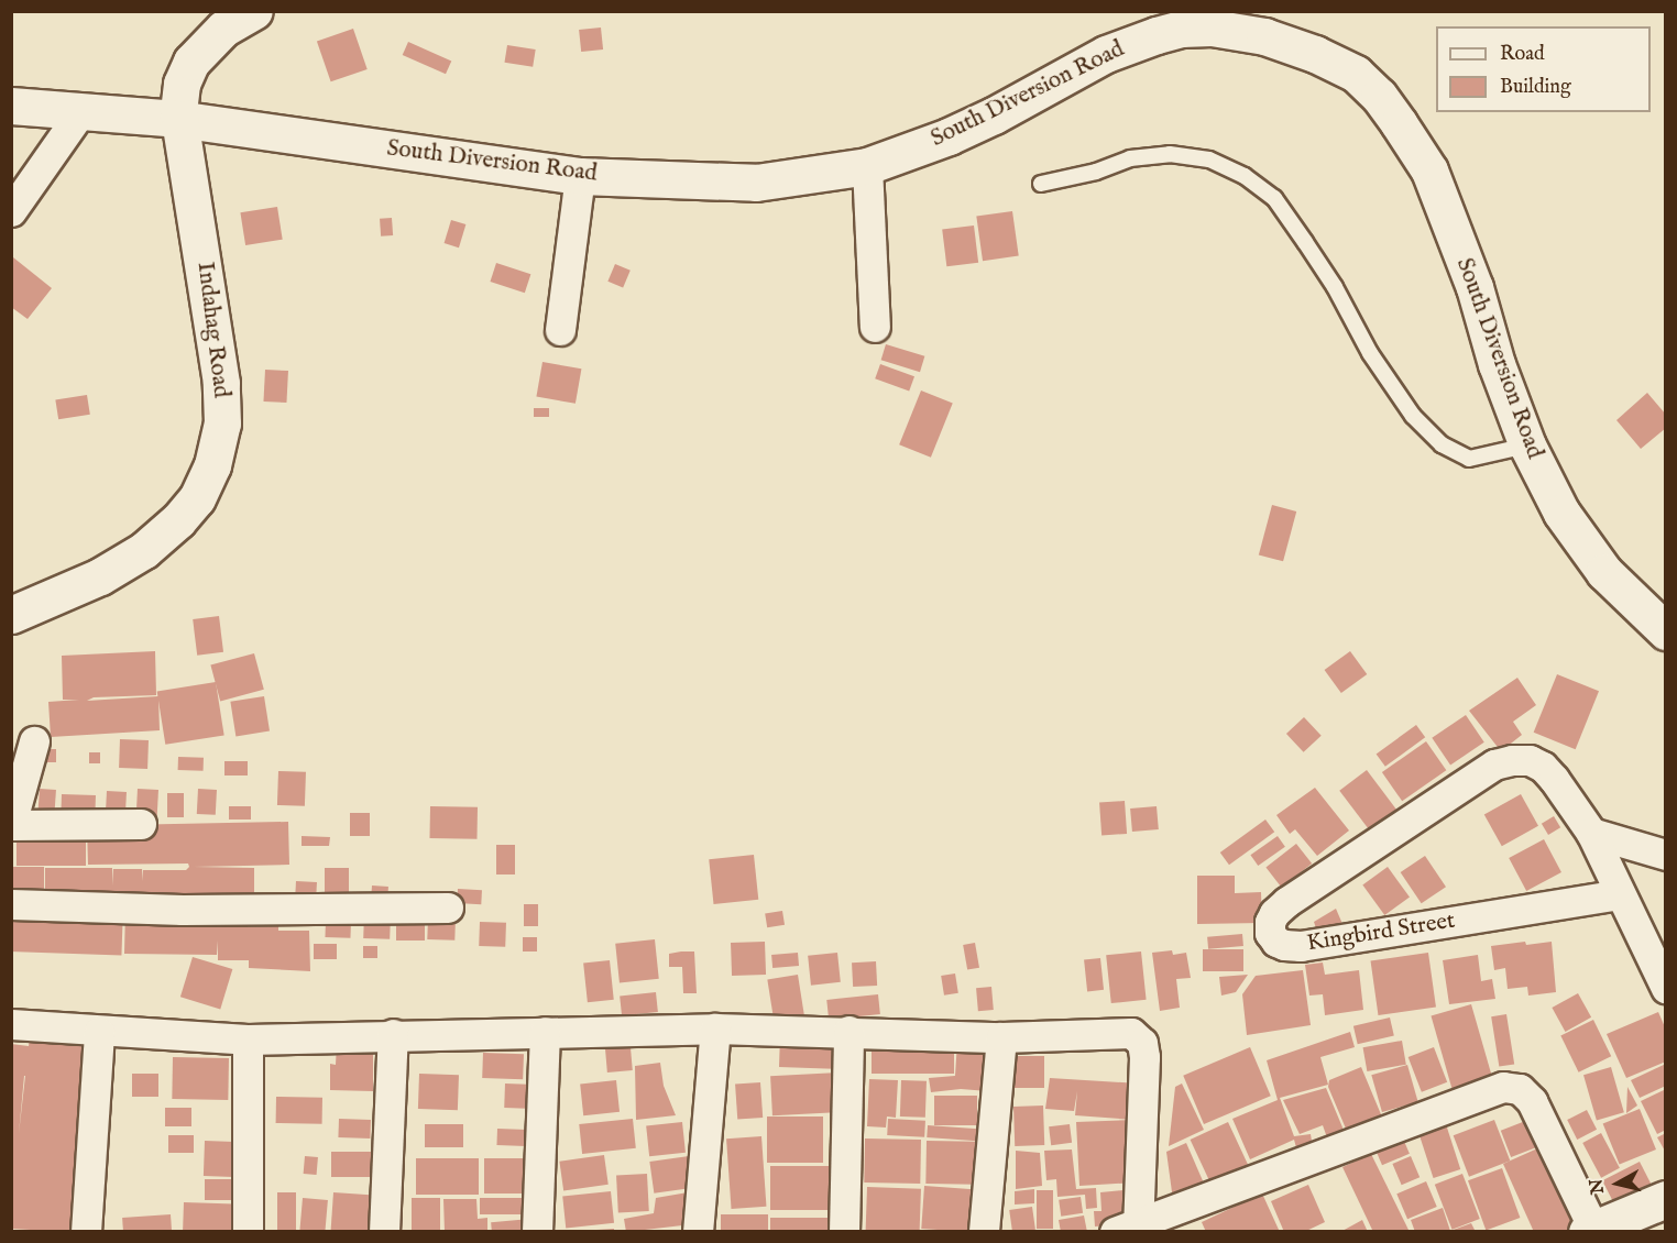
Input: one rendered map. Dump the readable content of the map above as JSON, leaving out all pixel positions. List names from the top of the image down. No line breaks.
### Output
{"streets":{"main road":["South Diversion Road","Indahag Road"],"street":["Kingbird Street"]},"crossings":[["South Diversion Road","Indahag Road"]],"legend":["Road","Building"],"north":"left"}
